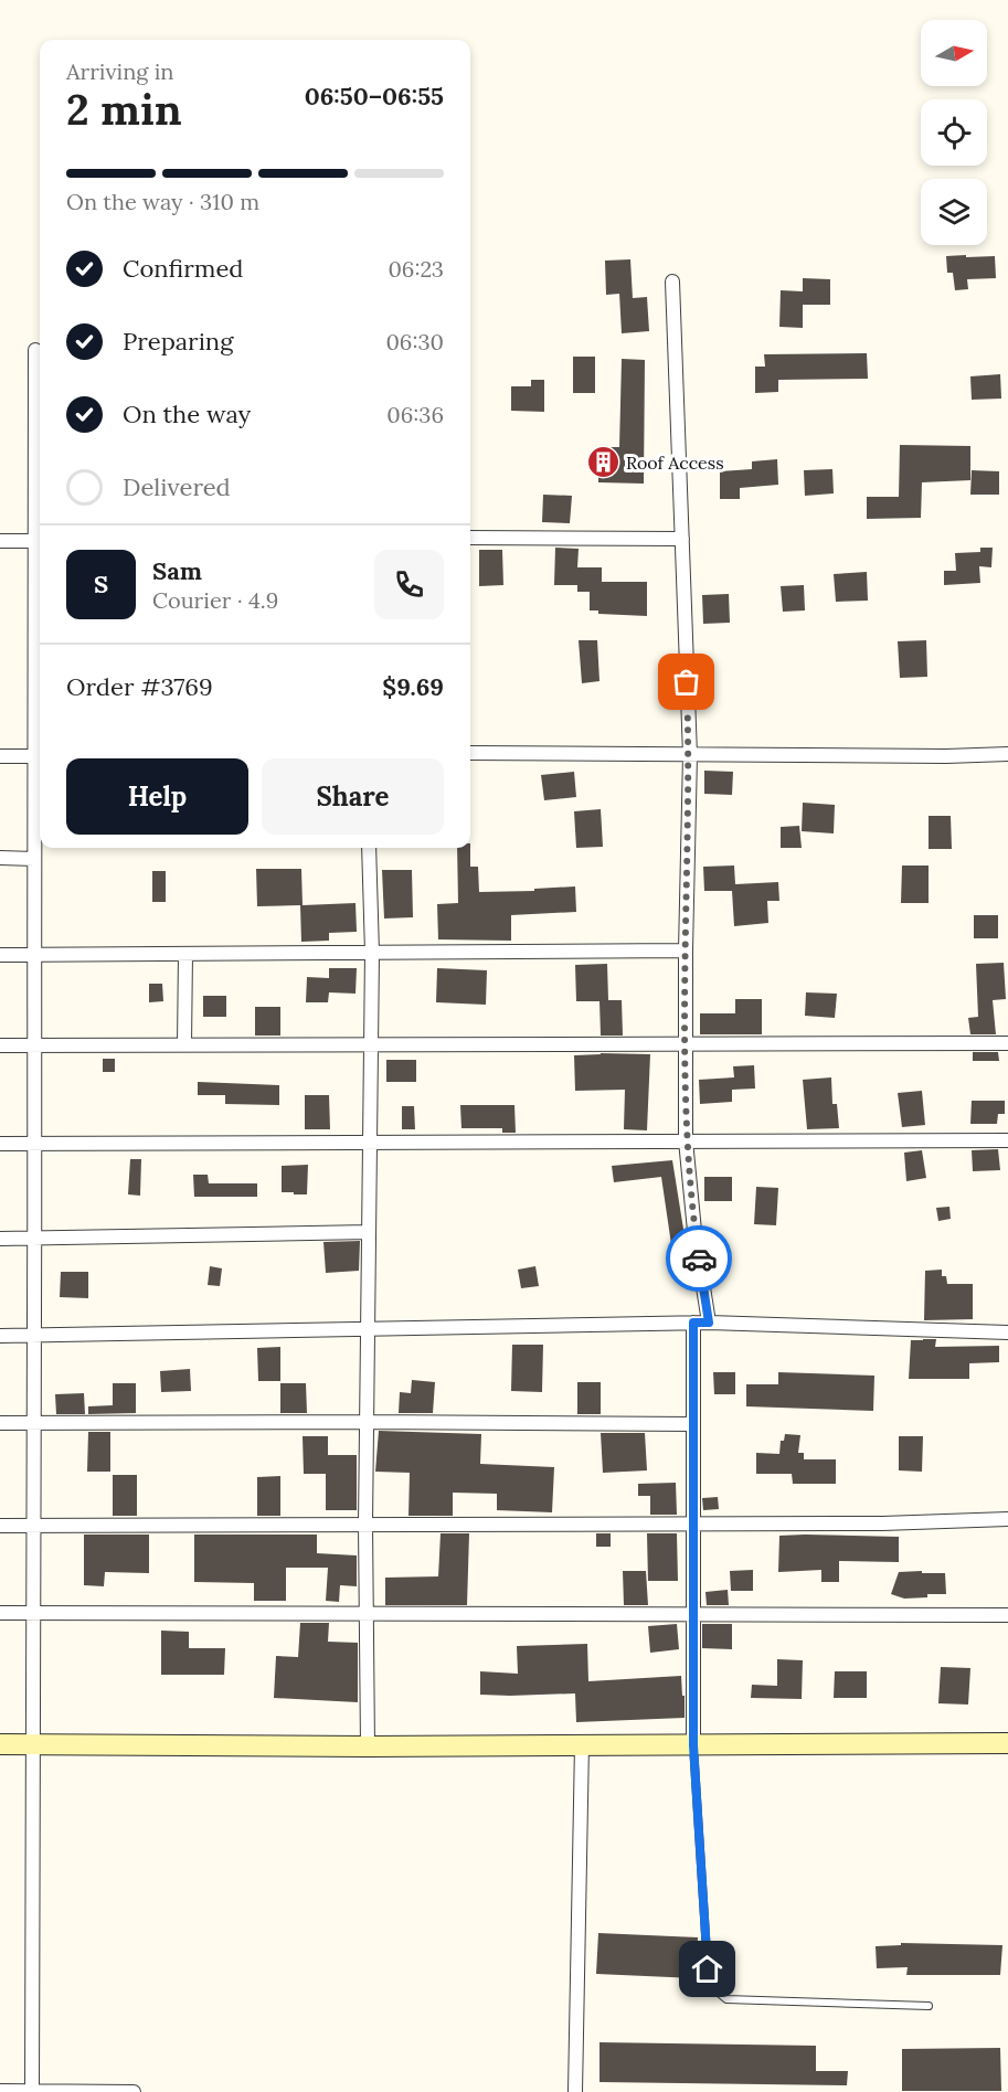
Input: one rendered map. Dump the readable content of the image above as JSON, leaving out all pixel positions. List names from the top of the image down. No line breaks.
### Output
{"places":{"building":["Roof Access"]},"north":"right","page":{"heading":["2 min","Arriving in","06:50–06:55"],"panel":["Sam","Courier · 4.9","Order #3769","$9.69"],"bar":"On the way · 310 m","list":[["Confirmed","06:23"],["Preparing","06:30"],["On the way","06:36"],"Delivered"],"round":"S","buttons":["Help","Share"]}}
